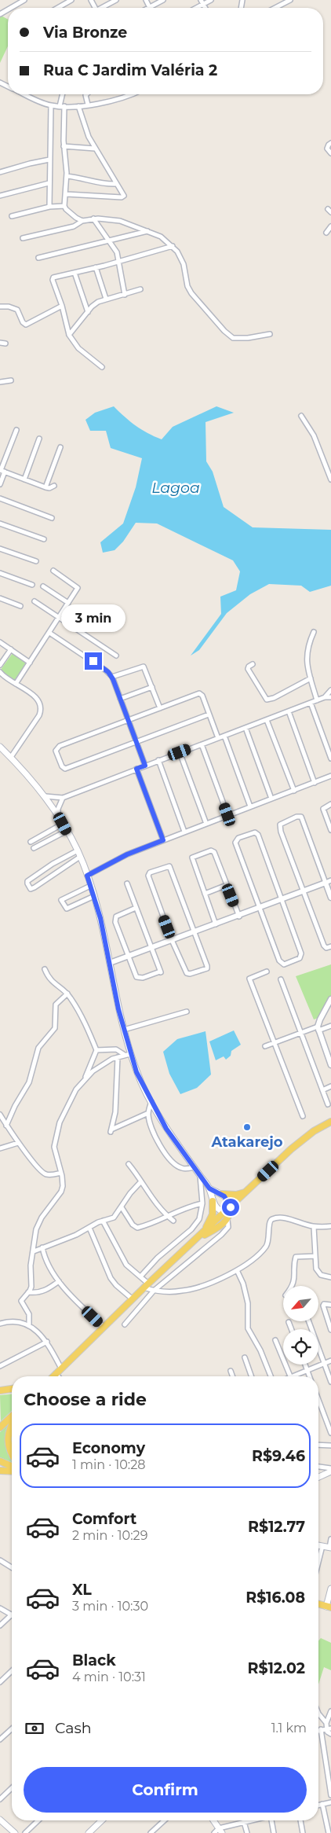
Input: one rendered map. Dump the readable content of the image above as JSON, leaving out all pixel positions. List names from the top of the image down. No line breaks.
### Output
{"water":["Lagoa"],"places":["Atakarejo"],"north":"bottom left","page":{"banner":["Via Bronze","Rua C Jardim Valéria 2"],"bubble":"3 min","heading":"Choose a ride","list":[{"name":"Economy","note":"1 min · 10:28","value":"R$9.46"},{"name":"Comfort","note":"2 min · 10:29","value":"R$12.77"},{"name":"XL","note":"3 min · 10:30","value":"R$16.08"},{"name":"Black","note":"4 min · 10:31","value":"R$12.02"}],"pay":["Cash","1.1 km"],"buttons":"Confirm"}}
